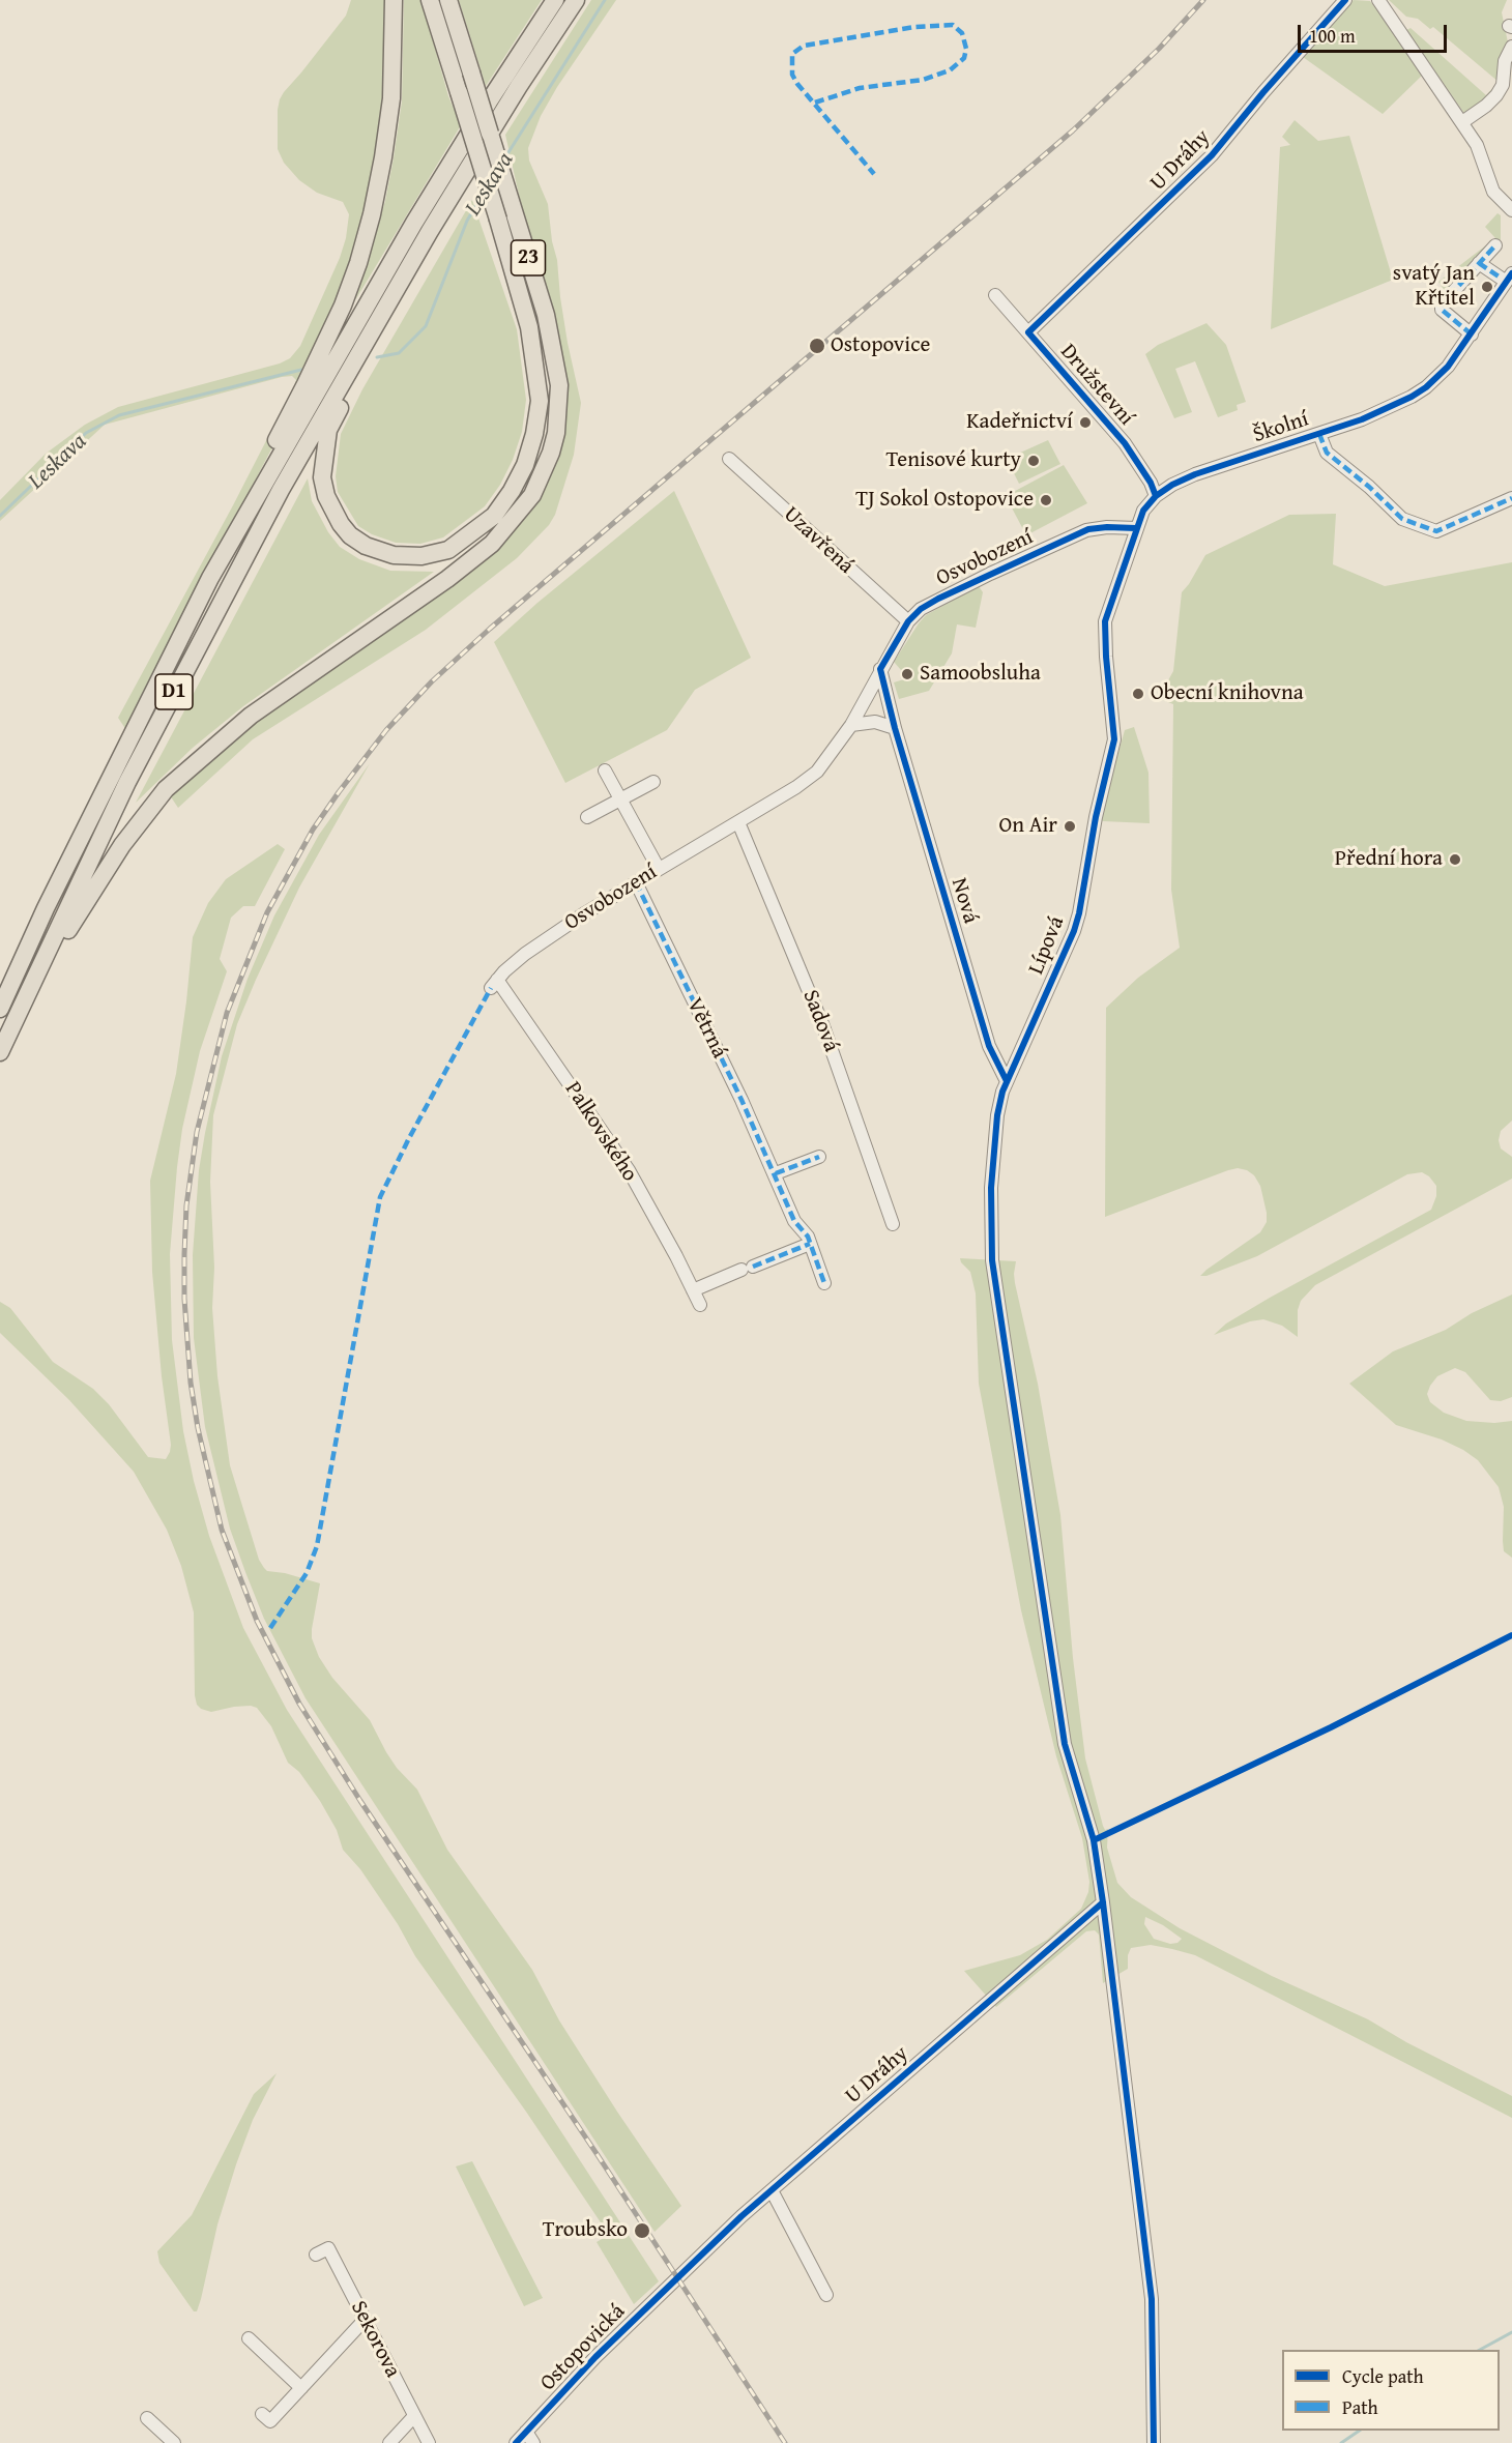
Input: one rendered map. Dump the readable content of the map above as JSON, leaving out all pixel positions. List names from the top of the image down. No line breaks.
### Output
{"streets":{"highway":["23","D1"],"street":["U Dráhy","Družstevní","Školní","Uzavřená","Osvobození","Nová","Lípová","Sadová","Větrná","Palkovského","Sekorova","Ostopovická"]},"crossings":[["U Dráhy","Družstevní"],["U Dráhy","Lípová"],["U Dráhy","Ostopovická"],["23","D1"],["Družstevní","Školní"],["Školní","Osvobození"],["Školní","Lípová"],["Uzavřená","Osvobození"],["Osvobození","Nová"],["Osvobození","Sadová"],["Osvobození","Větrná"],["Osvobození","Palkovského"],["Nová","Lípová"]],"water":["Leskava"],"places":["svatý Jan Křtitel","Ostopovice","Kadeřnictví","Tenisové kurty","TJ Sokol Ostopovice","Samoobsluha","Obecní knihovna","On Air","Přední hora","Troubsko"],"legend":["Cycle path","Path"],"scale_bar":"100 m"}
